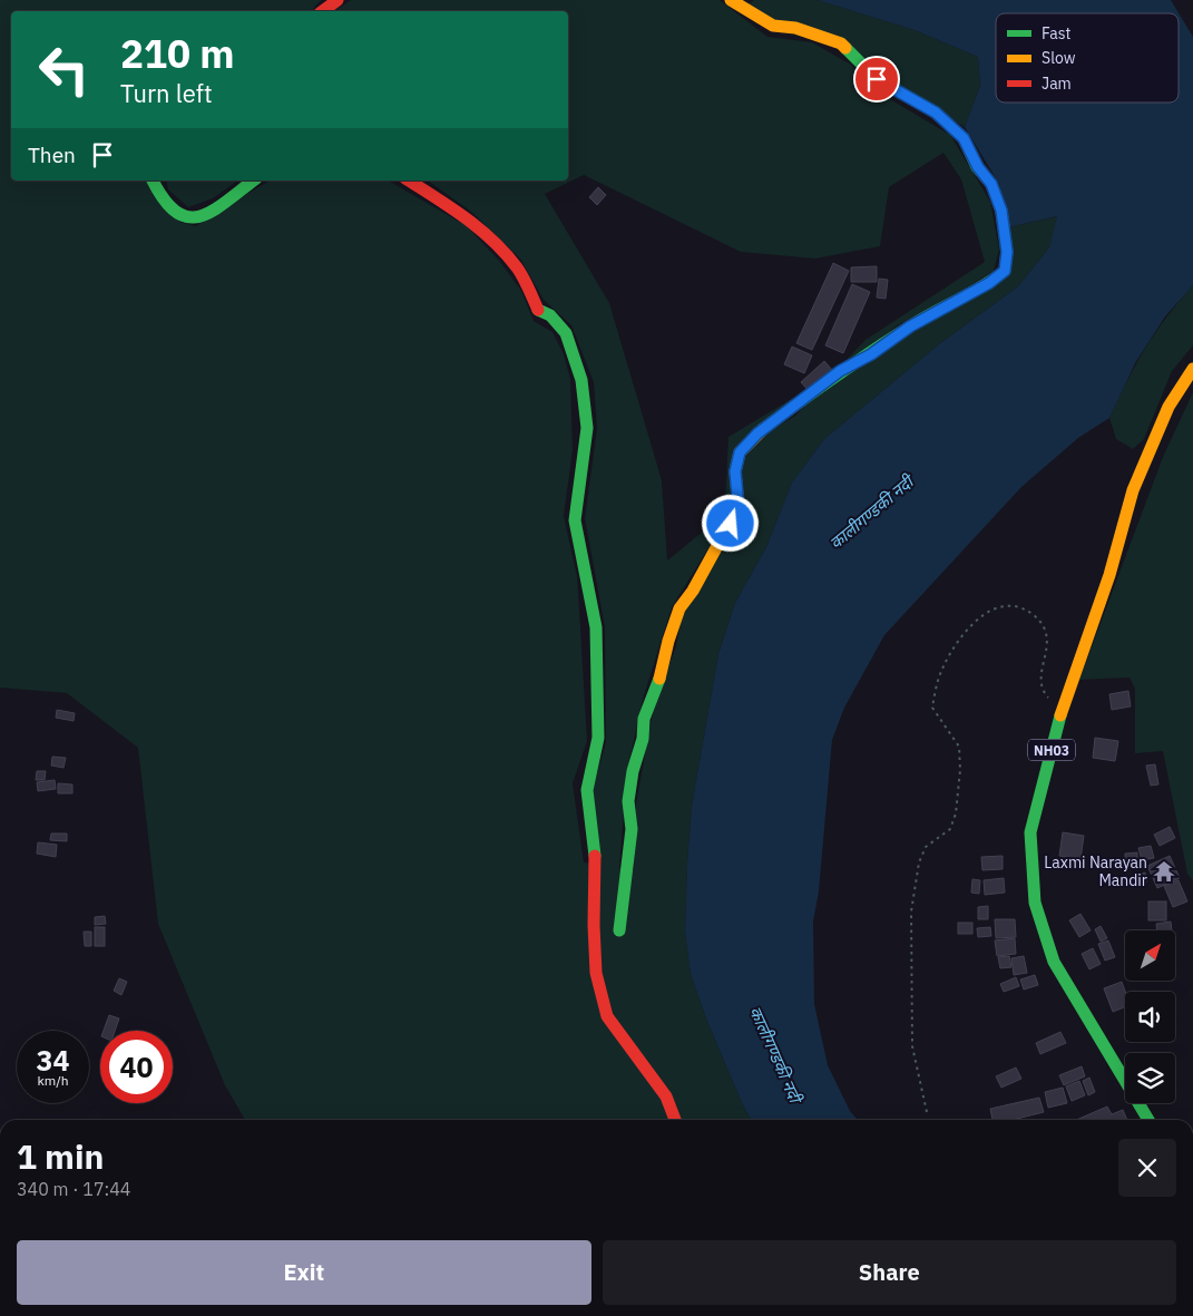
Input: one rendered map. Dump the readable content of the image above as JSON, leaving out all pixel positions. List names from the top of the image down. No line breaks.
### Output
{"streets":{"main road":["NH03"]},"water":["कालीगण्डकी नदी"],"places":{"temple":["Laxmi Narayan Mandir"]},"legend":["Fast","Slow","Jam"],"north":"top right","page":{"turn":["210 m","Turn left"],"then":"Then","speed":"34 km/h","limit":"40","heading":["1 min","340 m · 17:44"],"buttons":["Exit","Share"]}}
